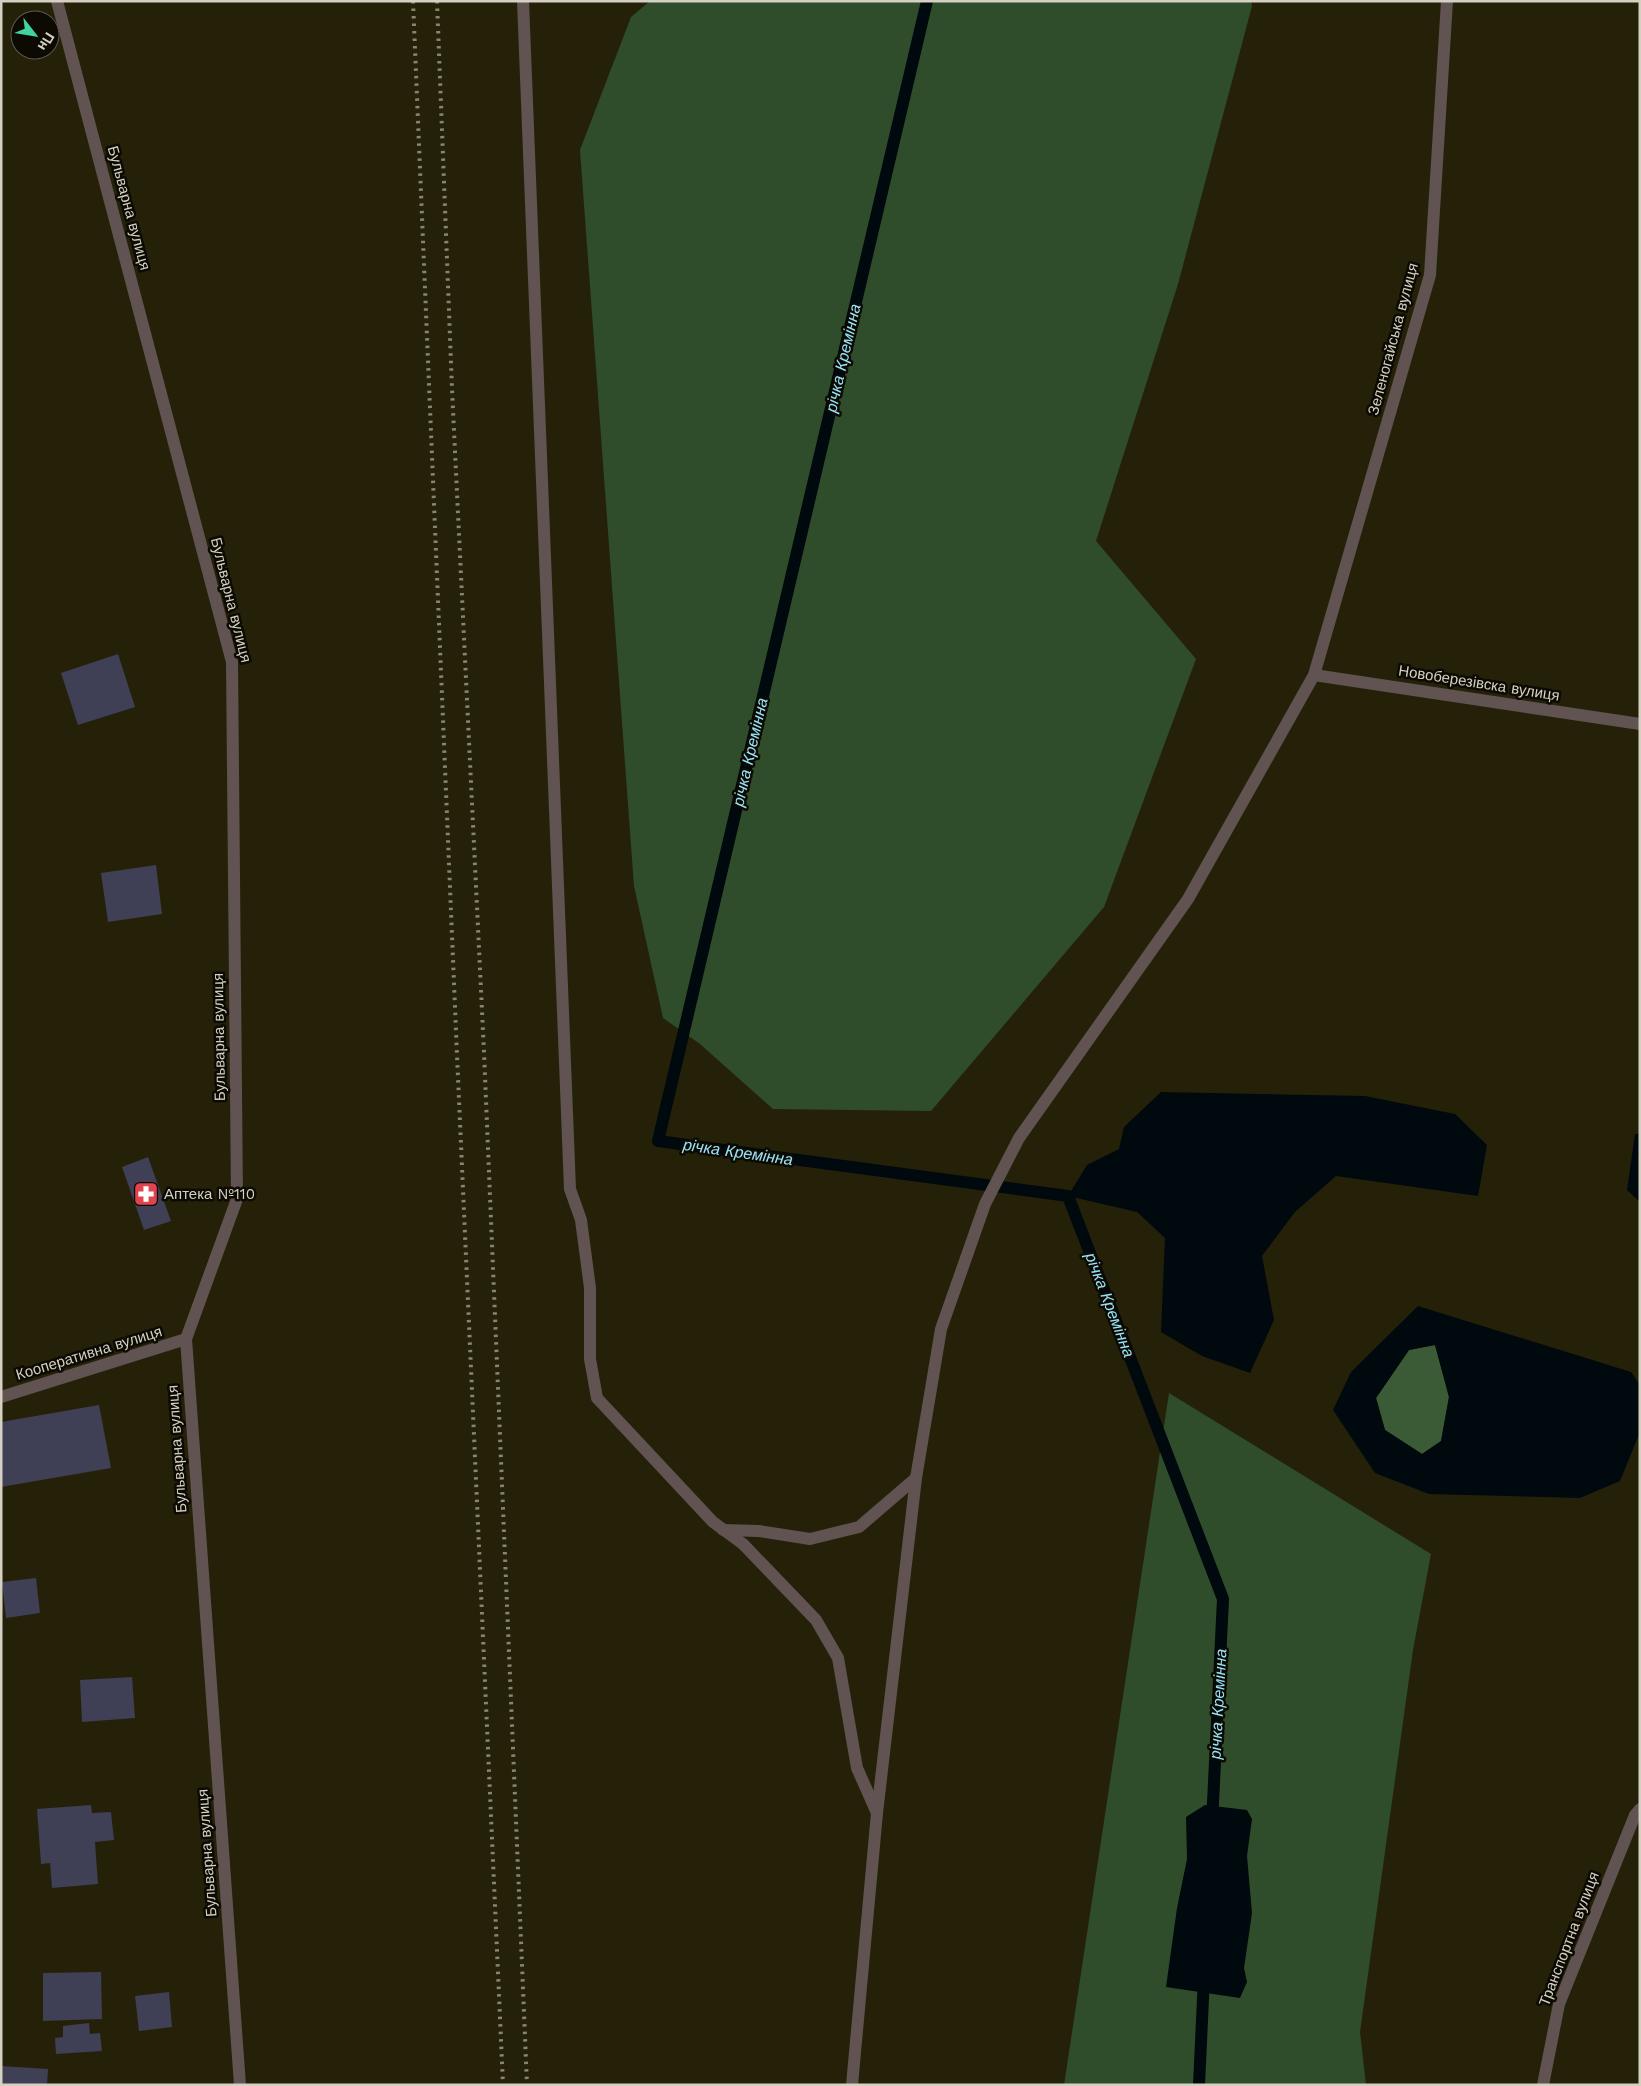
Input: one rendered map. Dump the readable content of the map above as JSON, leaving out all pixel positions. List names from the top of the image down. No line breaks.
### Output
{"streets":{"street":["Бульварна вулиця","Зеленогайська вулиця","Новоберезівска вулиця","Кооперативна вулиця","Транспортна вулиця"]},"crossings":[["Бульварна вулиця","Кооперативна вулиця"],["Зеленогайська вулиця","Новоберезівска вулиця"]],"water":["річка Кремінна"],"places":{"pharmacy":["Аптека №110"]},"north":"bottom right"}
